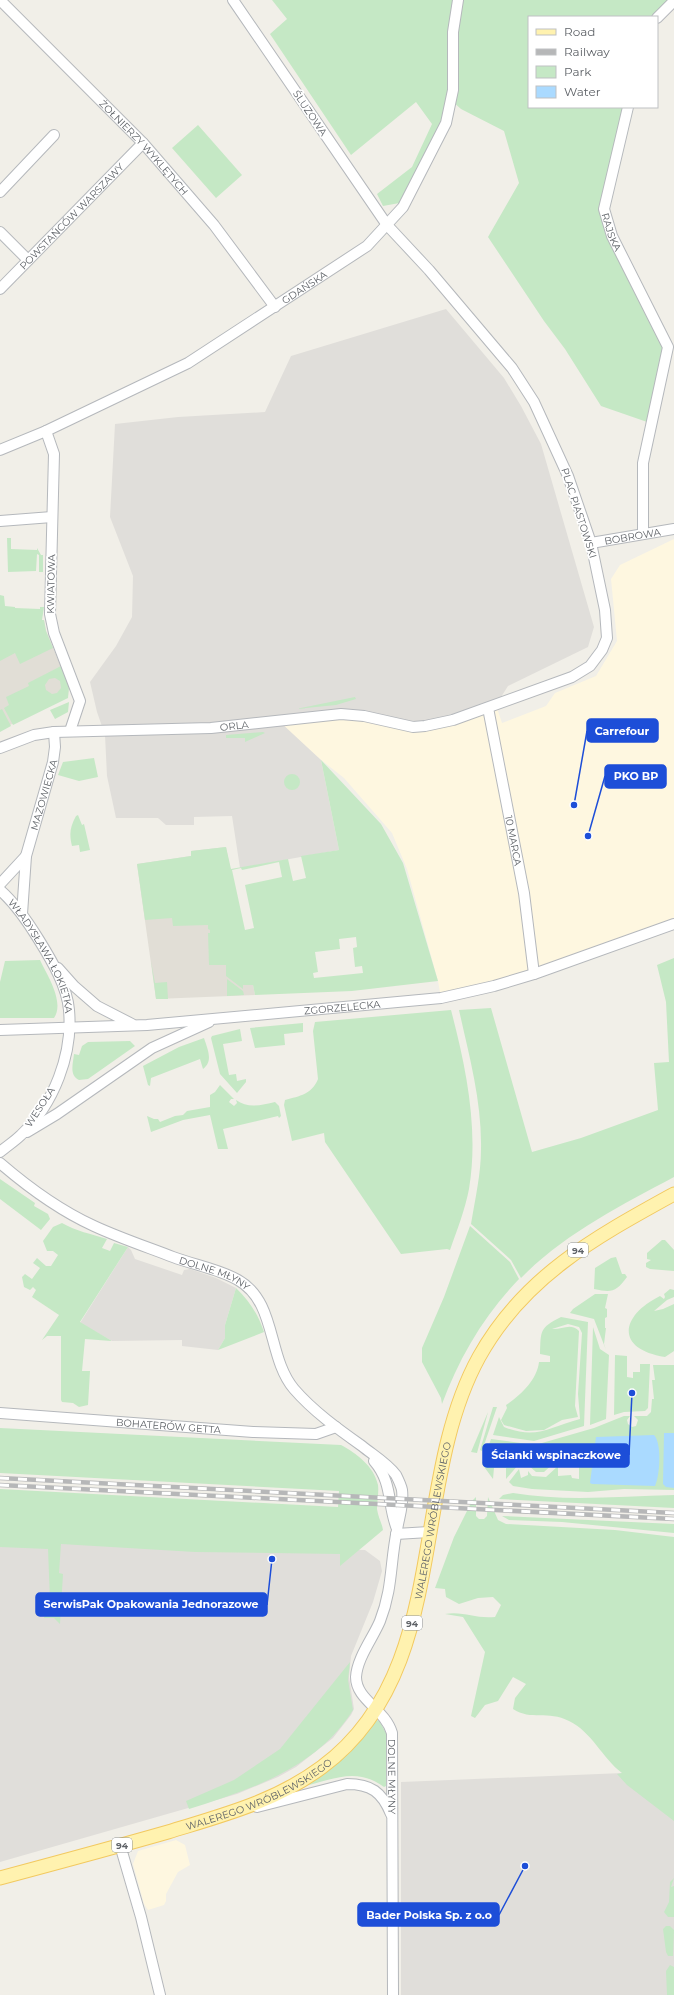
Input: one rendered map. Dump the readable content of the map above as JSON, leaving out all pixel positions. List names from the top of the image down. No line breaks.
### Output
{"streets":{"main road":["94","WALEREGO WRÓBLEWSKIEGO"],"street":["ŚLUZOWA","ŻOŁNIERZY WYKLĘTYCH","POWSTAŃCÓW WARSZAWY","RAJSKA","GDAŃSKA","PLAC PIASTOWSKI","BOBROWA","KWIATOWA","ORLA","MAZOWIECKA","10 MARCA","WŁADYSŁAWA ŁOKIETKA","ZGORZELECKA","WESOŁA","DOLNE MŁYNY","BOHATERÓW GETTA"]},"crossings":[["ŚLUZOWA","GDAŃSKA"],["ŚLUZOWA","PLAC PIASTOWSKI"],["ŻOŁNIERZY WYKLĘTYCH","POWSTAŃCÓW WARSZAWY"],["ŻOŁNIERZY WYKLĘTYCH","GDAŃSKA"],["RAJSKA","BOBROWA"],["GDAŃSKA","PLAC PIASTOWSKI"],["GDAŃSKA","KWIATOWA"],["PLAC PIASTOWSKI","BOBROWA"],["PLAC PIASTOWSKI","ORLA"],["PLAC PIASTOWSKI","10 MARCA"],["KWIATOWA","ORLA"],["ORLA","MAZOWIECKA"],["MAZOWIECKA","WŁADYSŁAWA ŁOKIETKA"],["10 MARCA","ZGORZELECKA"],["WŁADYSŁAWA ŁOKIETKA","ZGORZELECKA"],["WŁADYSŁAWA ŁOKIETKA","WESOŁA"],["ZGORZELECKA","WESOŁA"],["DOLNE MŁYNY","BOHATERÓW GETTA"],["DOLNE MŁYNY","WALEREGO WRÓBLEWSKIEGO"]],"places":["Carrefour","PKO BP","Ścianki wspinaczkowe","SerwisPak Opakowania Jednorazowe","Bader Polska Sp. z o.o"],"legend":["Road","Railway","Park","Water"]}
